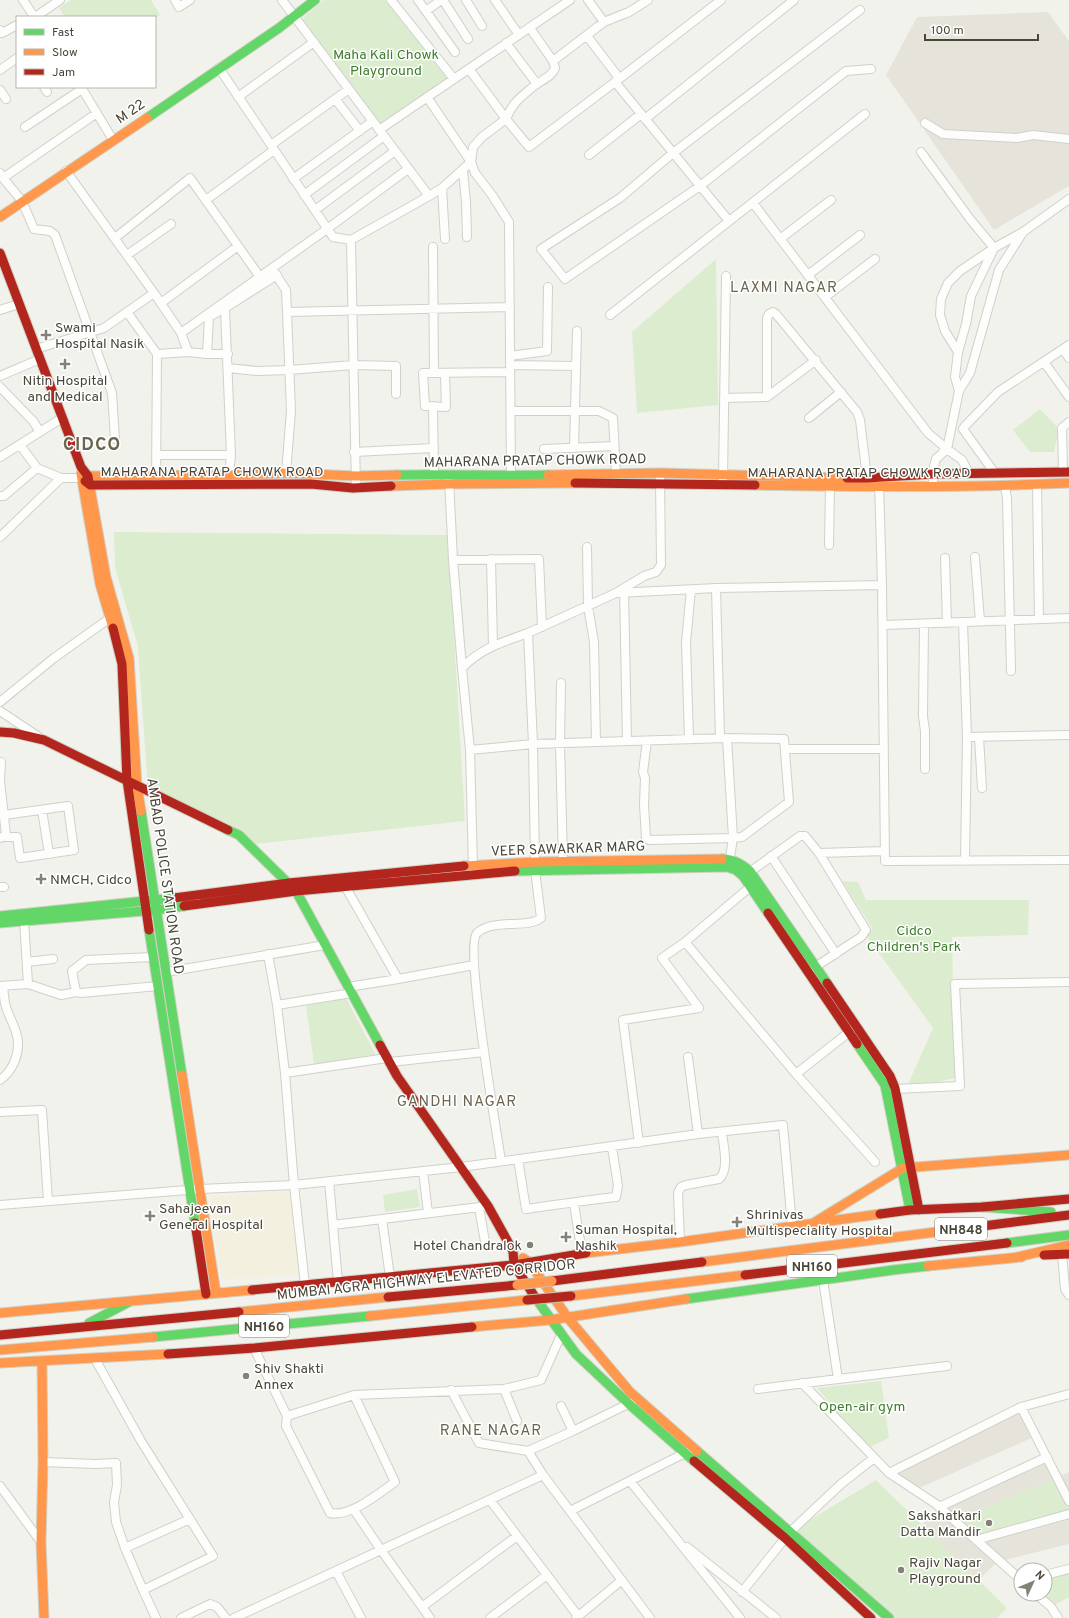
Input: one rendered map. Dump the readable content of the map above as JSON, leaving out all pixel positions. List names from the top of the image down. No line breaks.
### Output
{"streets":{"main road":["M 22","MAHARANA PRATAP CHOWK ROAD","VEER SAWARKAR MARG","AMBAD POLICE STATION ROAD","NH848","NH160","MUMBAI AGRA HIGHWAY ELEVATED CORRIDOR"]},"crossings":[["MAHARANA PRATAP CHOWK ROAD","AMBAD POLICE STATION ROAD"],["VEER SAWARKAR MARG","AMBAD POLICE STATION ROAD"]],"districts":["LAXMI NAGAR","CIDCO","GANDHI NAGAR","RANE NAGAR"],"parks":["Maha Kali Chowk Playground","Cidco Children's Park","Open-air gym"],"places":{"health":["Swami Hospital Nasik","Nitin Hospital and Medical","NMCH, Cidco","Sahajeevan General Hospital","Shrinivas Multispeciality Hospital","Suman Hospital, Nashik"],"other":["Hotel Chandralok","Shiv Shakti Annex","Sakshatkari Datta Mandir","Rajiv Nagar Playground"]},"legend":["Fast","Slow","Jam"],"scale_bar":"100 m","north":"top right"}
